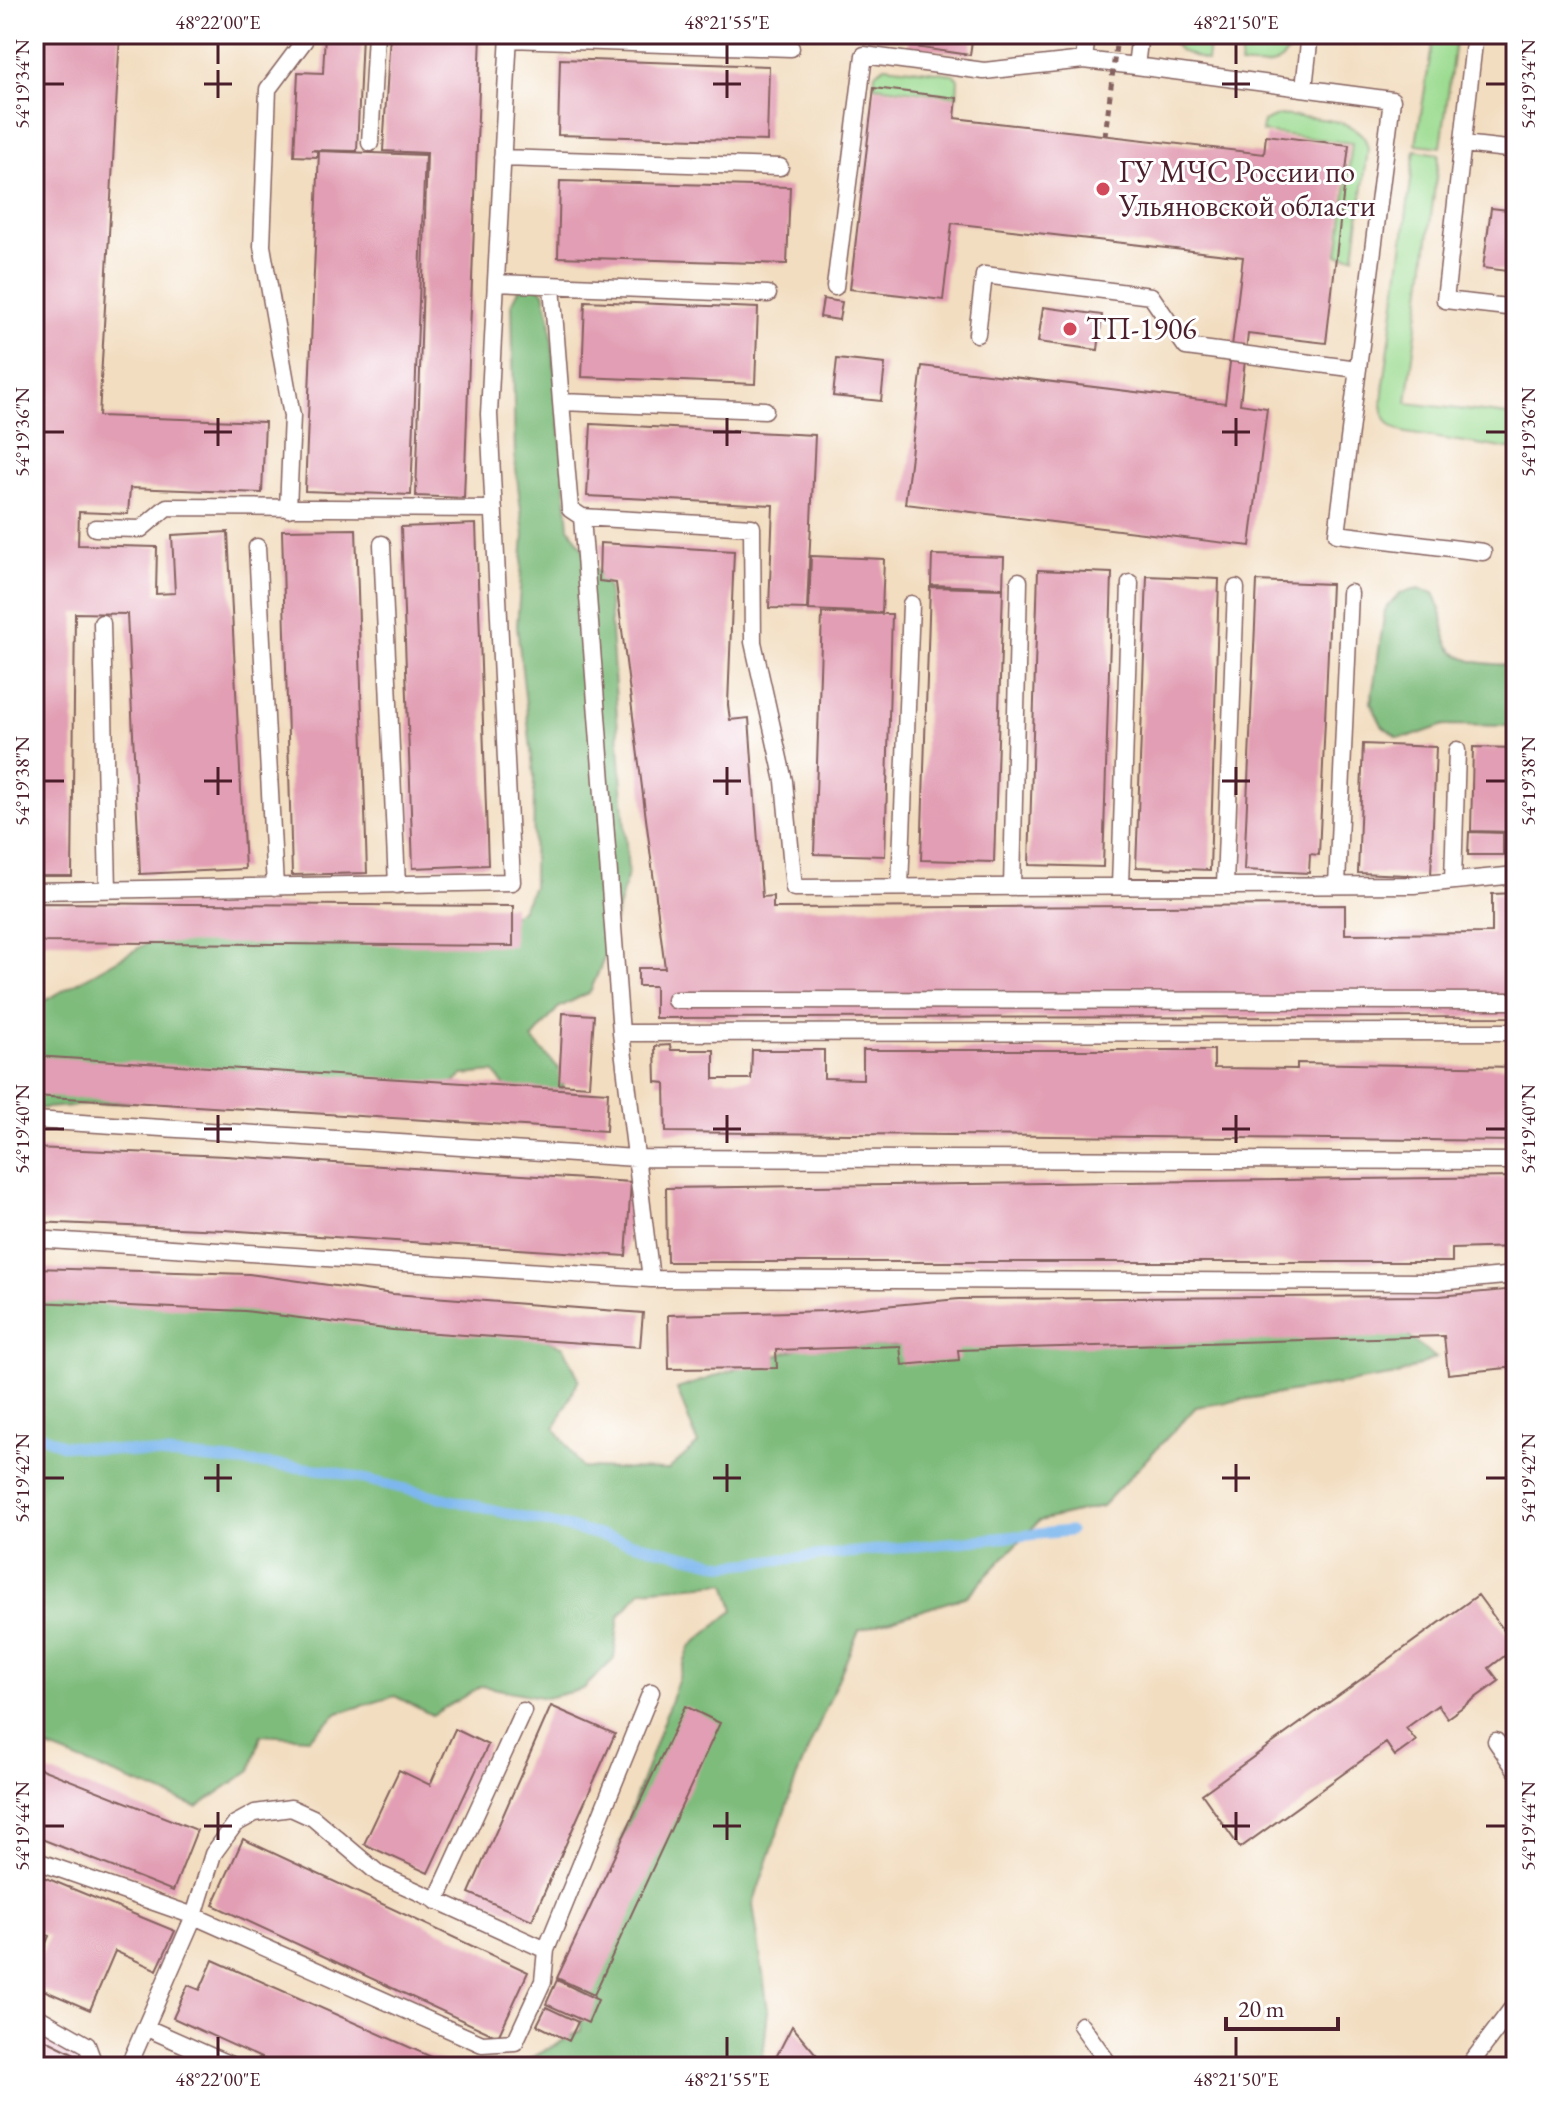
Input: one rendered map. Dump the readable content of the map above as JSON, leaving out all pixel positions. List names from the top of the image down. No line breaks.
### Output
{"places":["ГУ МЧС России по Ульяновской области","ТП-1906"],"scale_bar":"20 m","coordinates":["48°22'00\"E","48°21'55\"E","48°21'50\"E","54°19'34\"N","54°19'36\"N","54°19'38\"N","54°19'40\"N","54°19'42\"N","54°19'44\"N"]}
